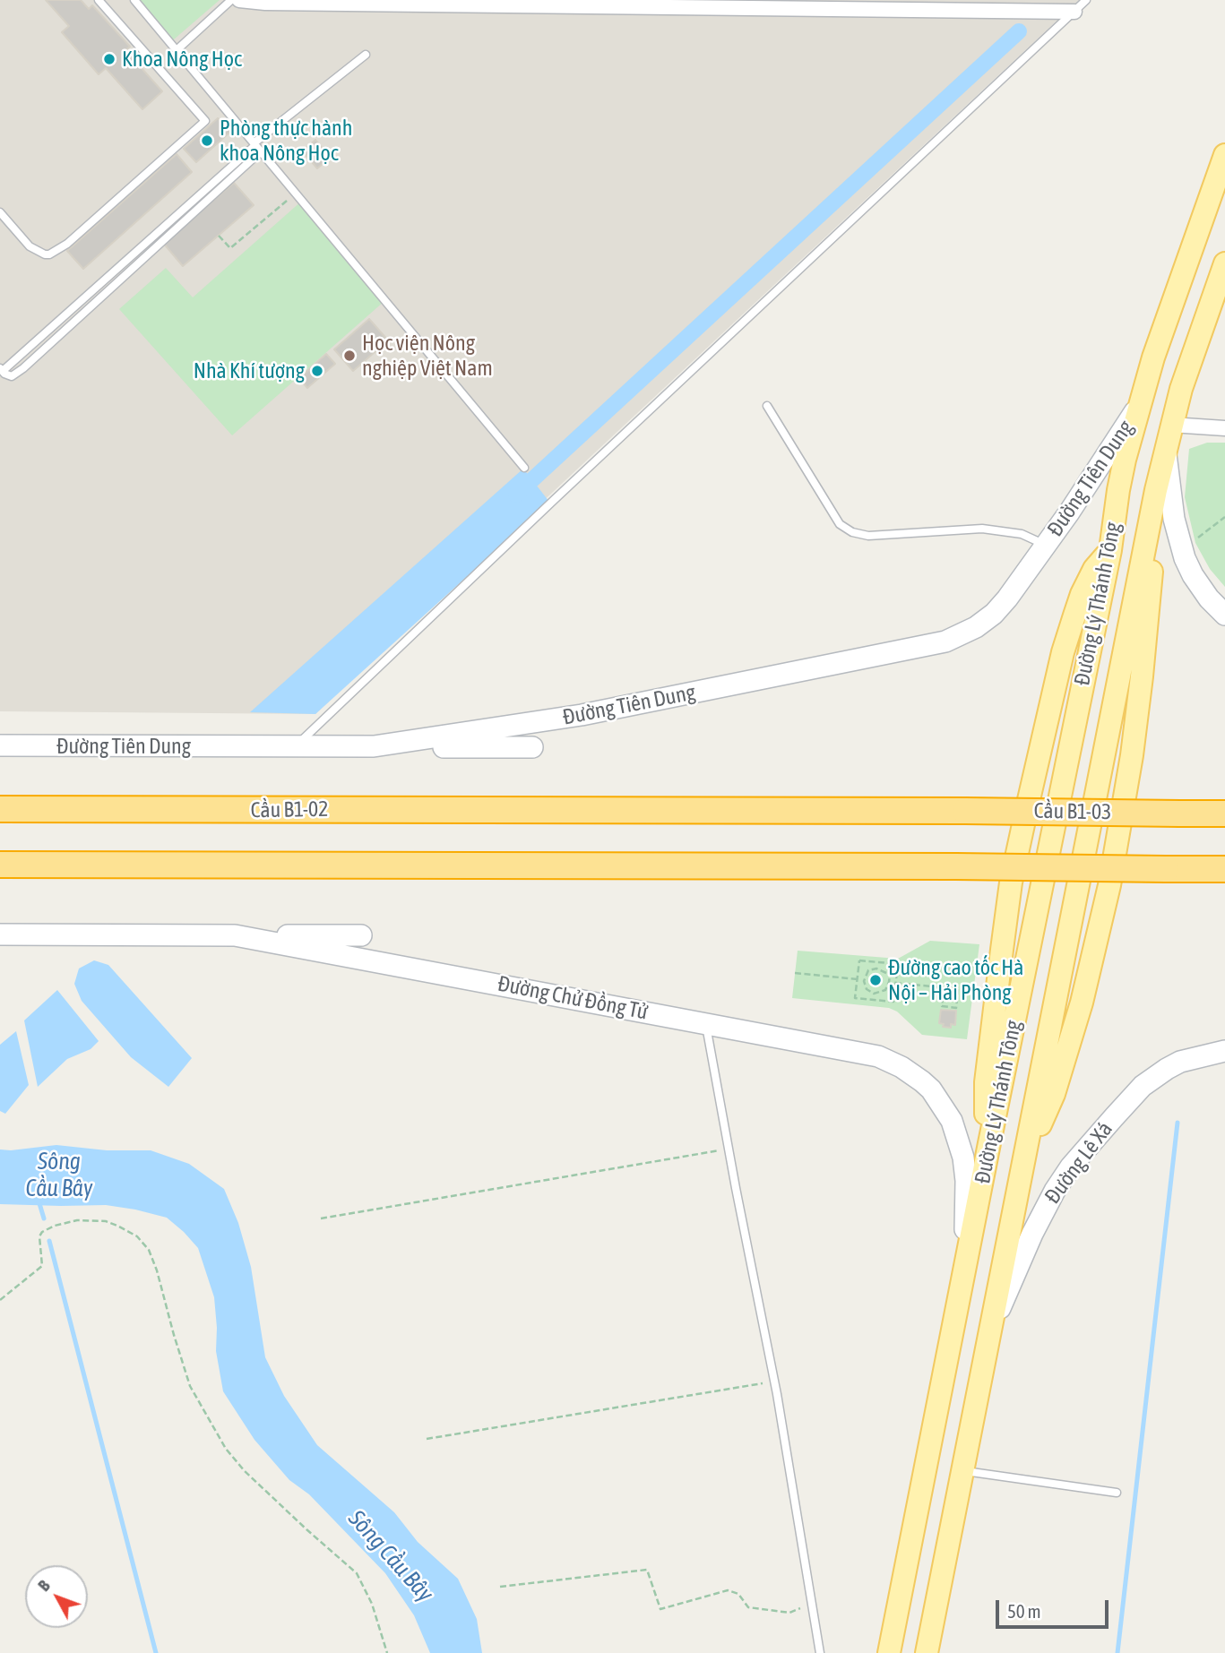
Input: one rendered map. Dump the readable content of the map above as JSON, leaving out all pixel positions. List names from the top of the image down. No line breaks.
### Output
{"streets":{"highway":["Cầu B1-02","Cầu B1-03"],"main road":["Đường Tiên Dung","Đường Lý Thánh Tông","Đường Chử Đồng Tử","Đường Lê Xá"]},"crossings":[["Đường Tiên Dung","Đường Lý Thánh Tông"],["Đường Lý Thánh Tông","Đường Chử Đồng Tử"],["Đường Lý Thánh Tông","Đường Lê Xá"],["Cầu B1-02","Cầu B1-03"]],"water":["Sông Cầu Bây"],"places":["Khoa Nông Học","Phòng thực hành khoa Nông Học","Học viện Nông nghiệp Việt Nam","Nhà Khí tượng","Đường cao tốc Hà Nội – Hải Phòng"],"scale_bar":"50 m","north":"top left"}
